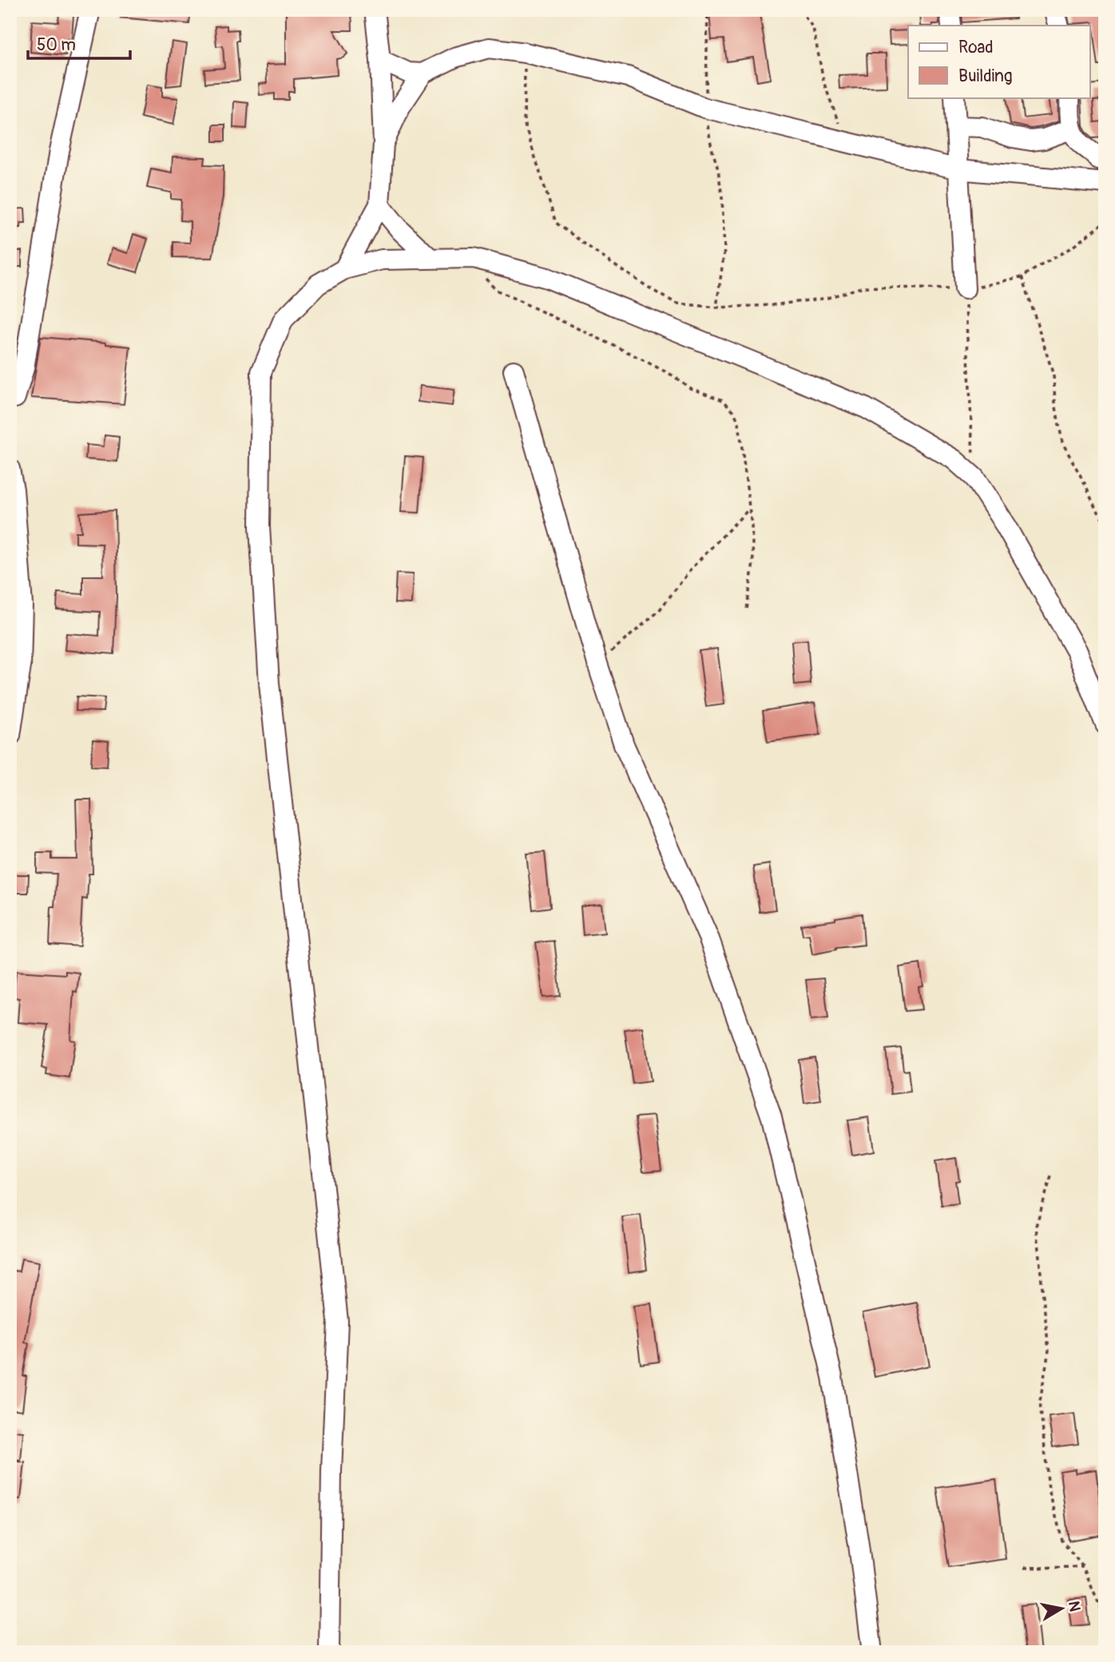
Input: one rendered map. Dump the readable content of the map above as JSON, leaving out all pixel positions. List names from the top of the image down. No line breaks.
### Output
{"legend":["Road","Building"],"scale_bar":"50 m","north":"right"}
